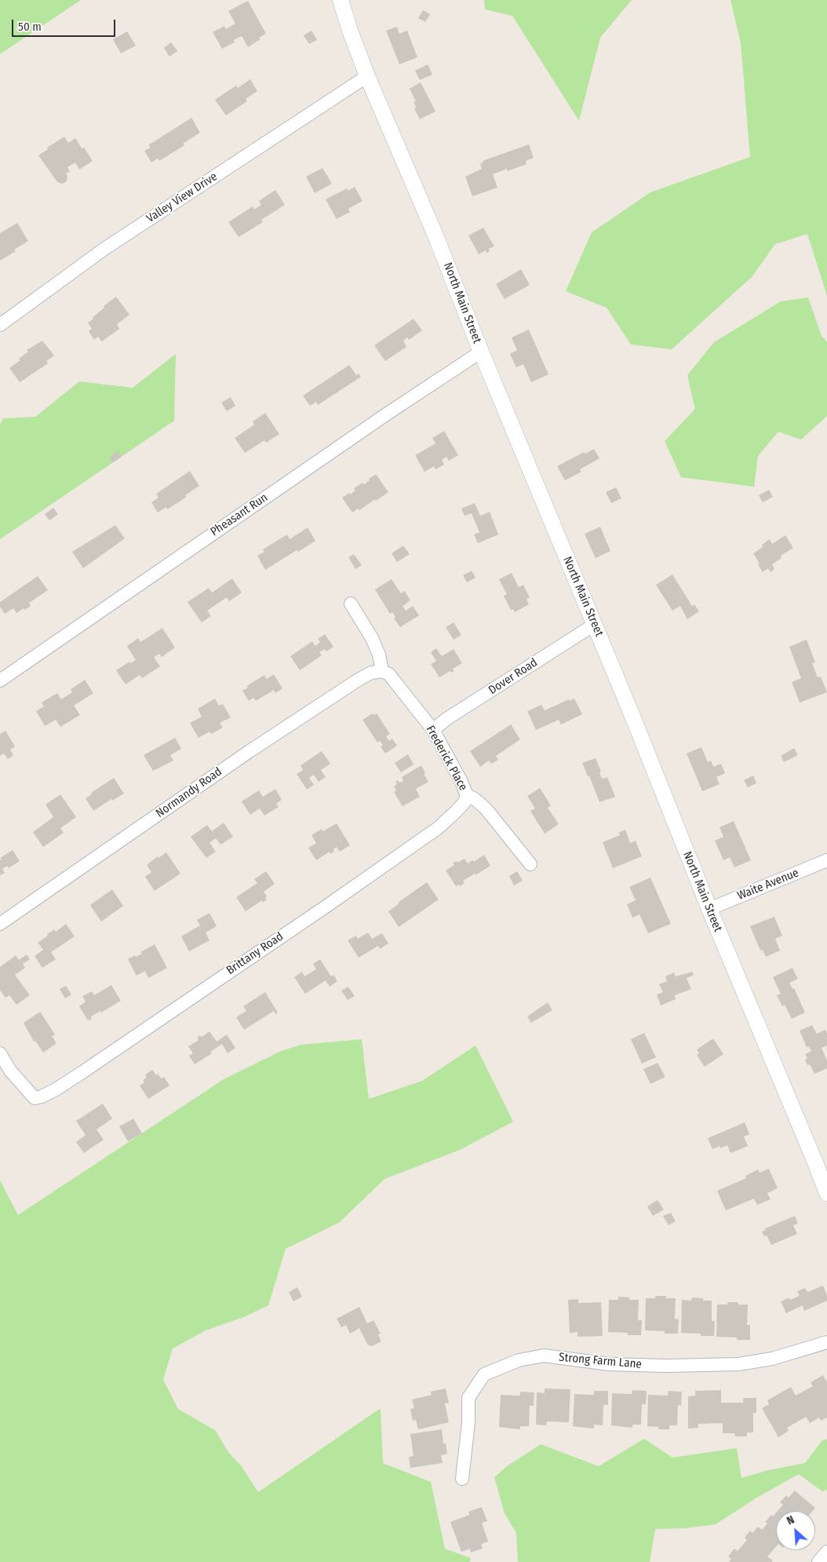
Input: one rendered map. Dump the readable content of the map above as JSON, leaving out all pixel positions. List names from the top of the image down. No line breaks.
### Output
{"streets":{"street":["Valley View Drive","North Main Street","Pheasant Run","Dover Road","Frederick Place","Normandy Road","Waite Avenue","Brittany Road","Strong Farm Lane"]},"crossings":[["Valley View Drive","North Main Street"],["North Main Street","Pheasant Run"],["North Main Street","Dover Road"],["North Main Street","Waite Avenue"],["Dover Road","Frederick Place"],["Frederick Place","Normandy Road"],["Frederick Place","Brittany Road"]],"scale_bar":"50 m","north":"top left"}
